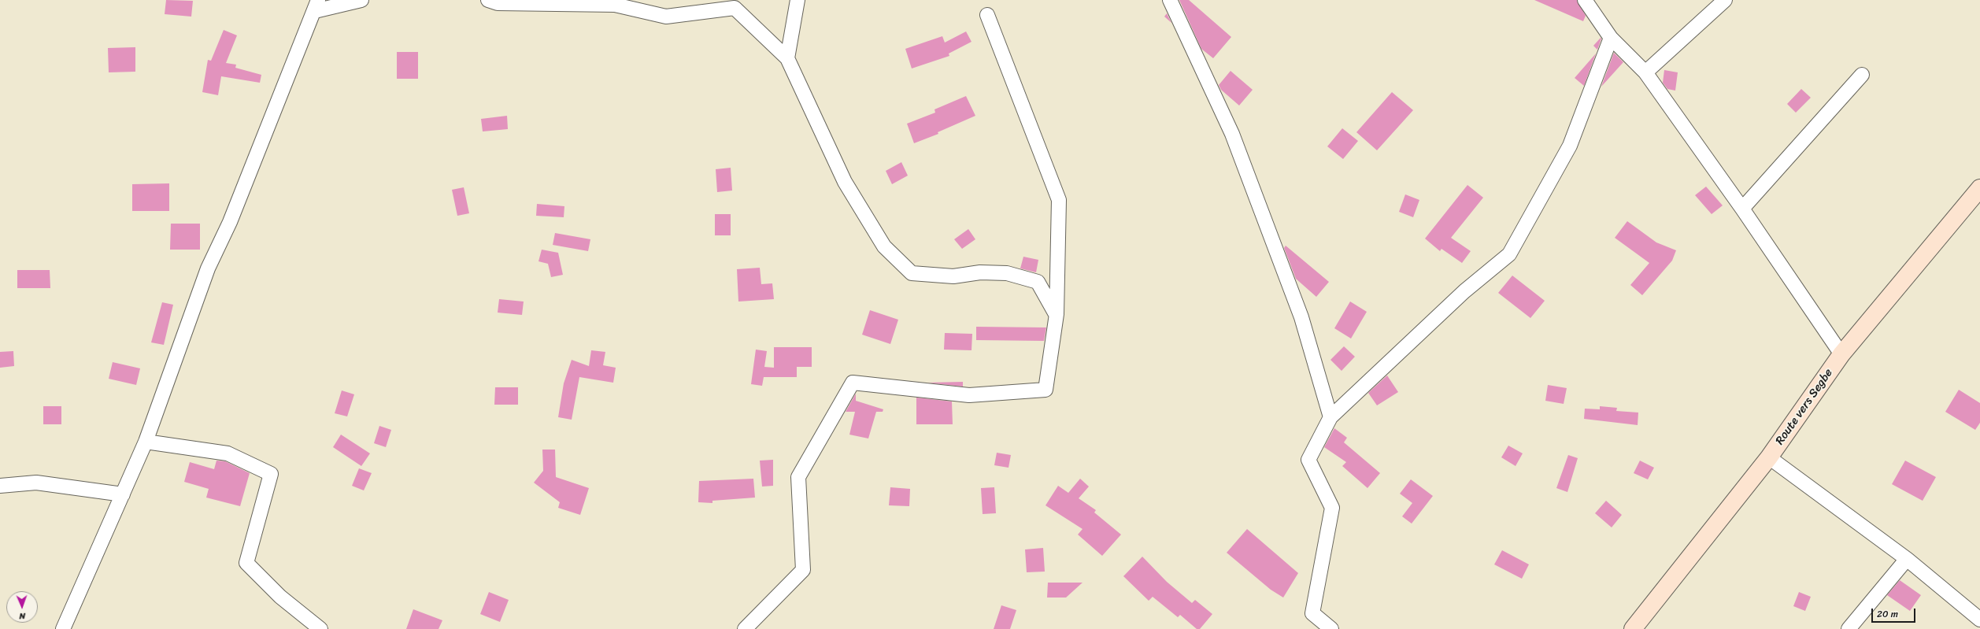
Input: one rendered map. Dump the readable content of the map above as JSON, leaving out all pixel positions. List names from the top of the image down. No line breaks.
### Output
{"streets":{"main road":["Route vers Segbe"]},"scale_bar":"20 m","north":"bottom"}
